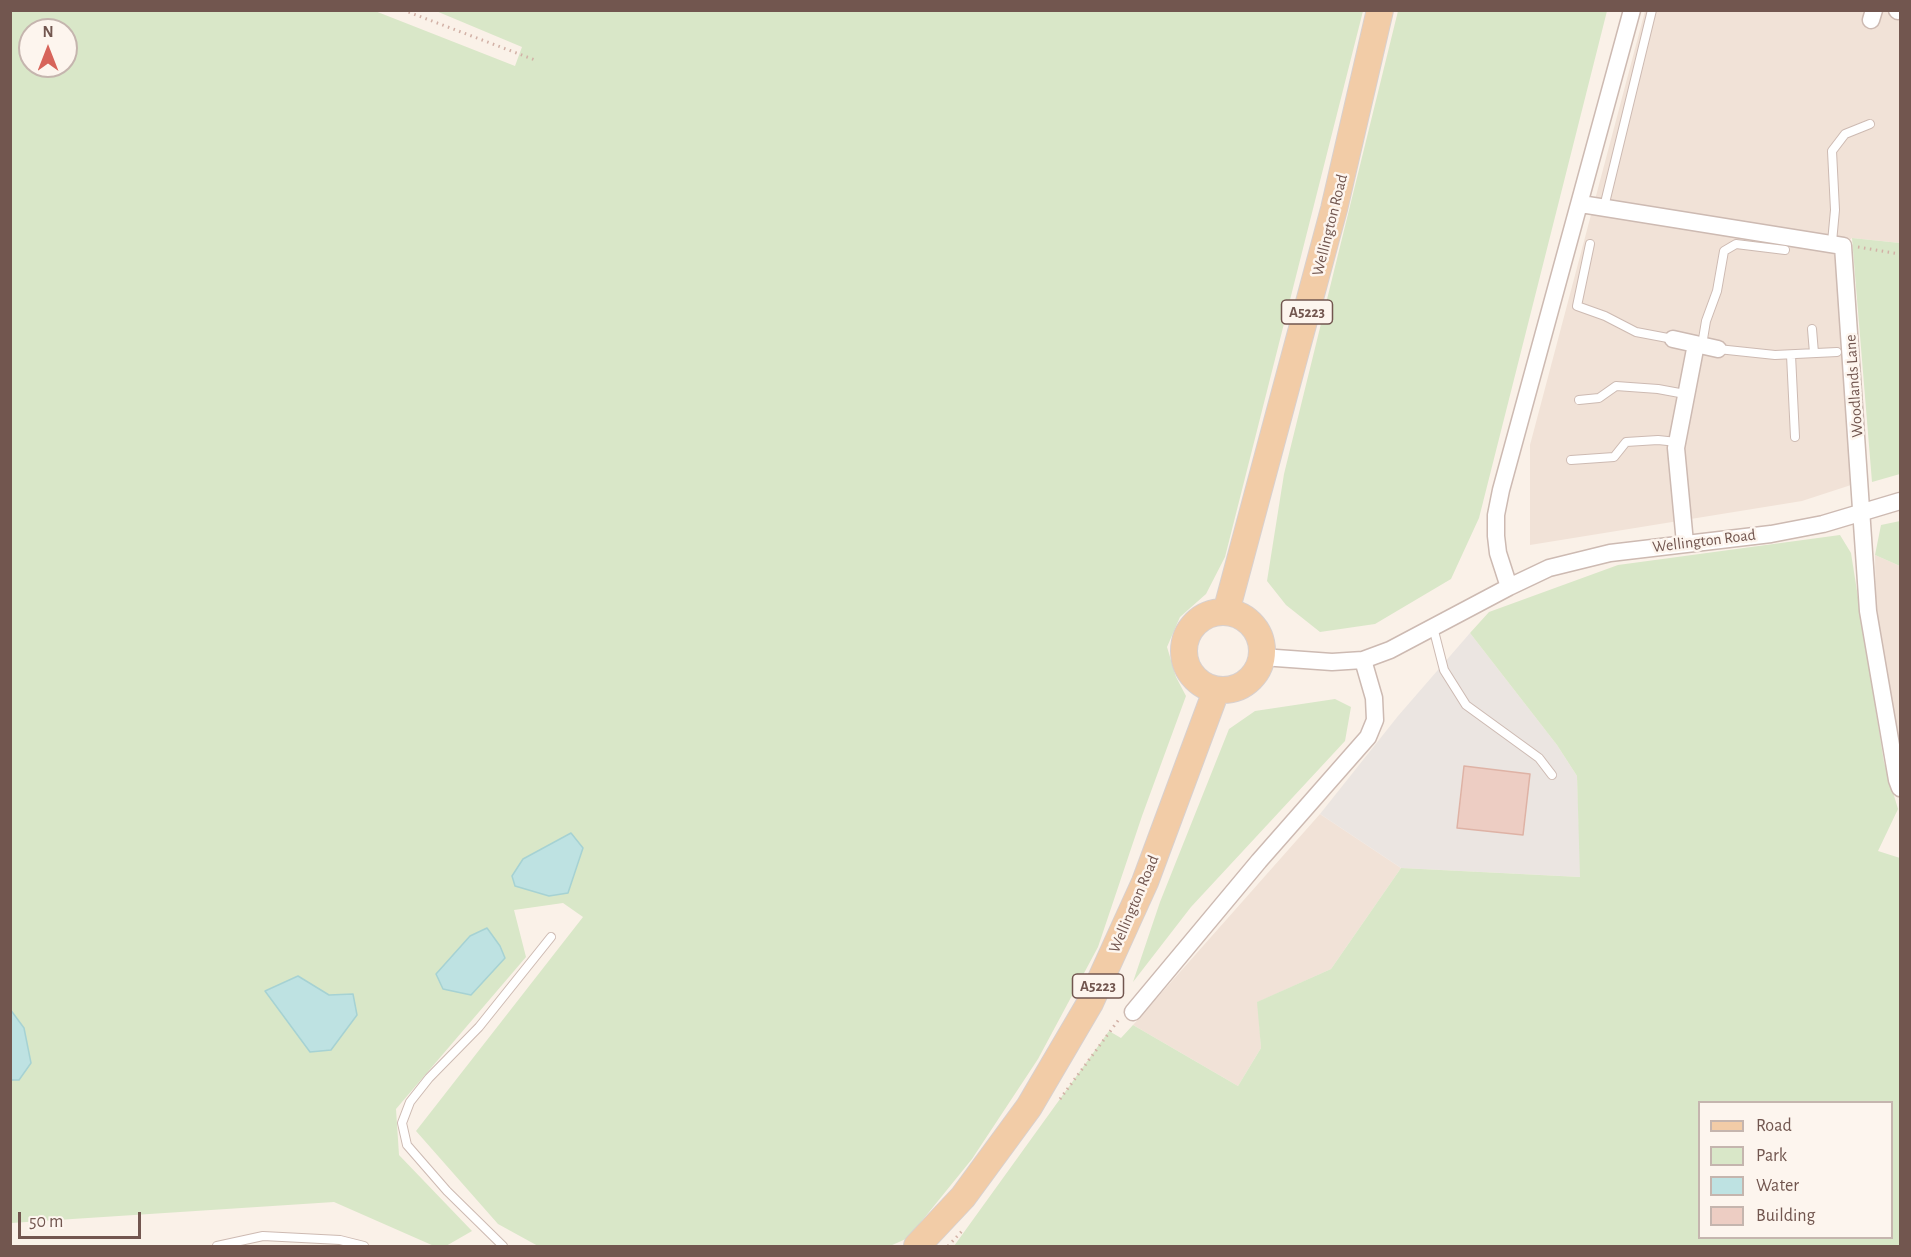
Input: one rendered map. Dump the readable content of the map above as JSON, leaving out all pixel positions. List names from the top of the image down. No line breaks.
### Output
{"streets":{"main road":["Wellington Road","A5223"],"street":["Woodlands Lane"]},"crossings":[["Wellington Road","Woodlands Lane"]],"legend":["Road","Park","Water","Building"],"scale_bar":"50 m","north":"top"}
